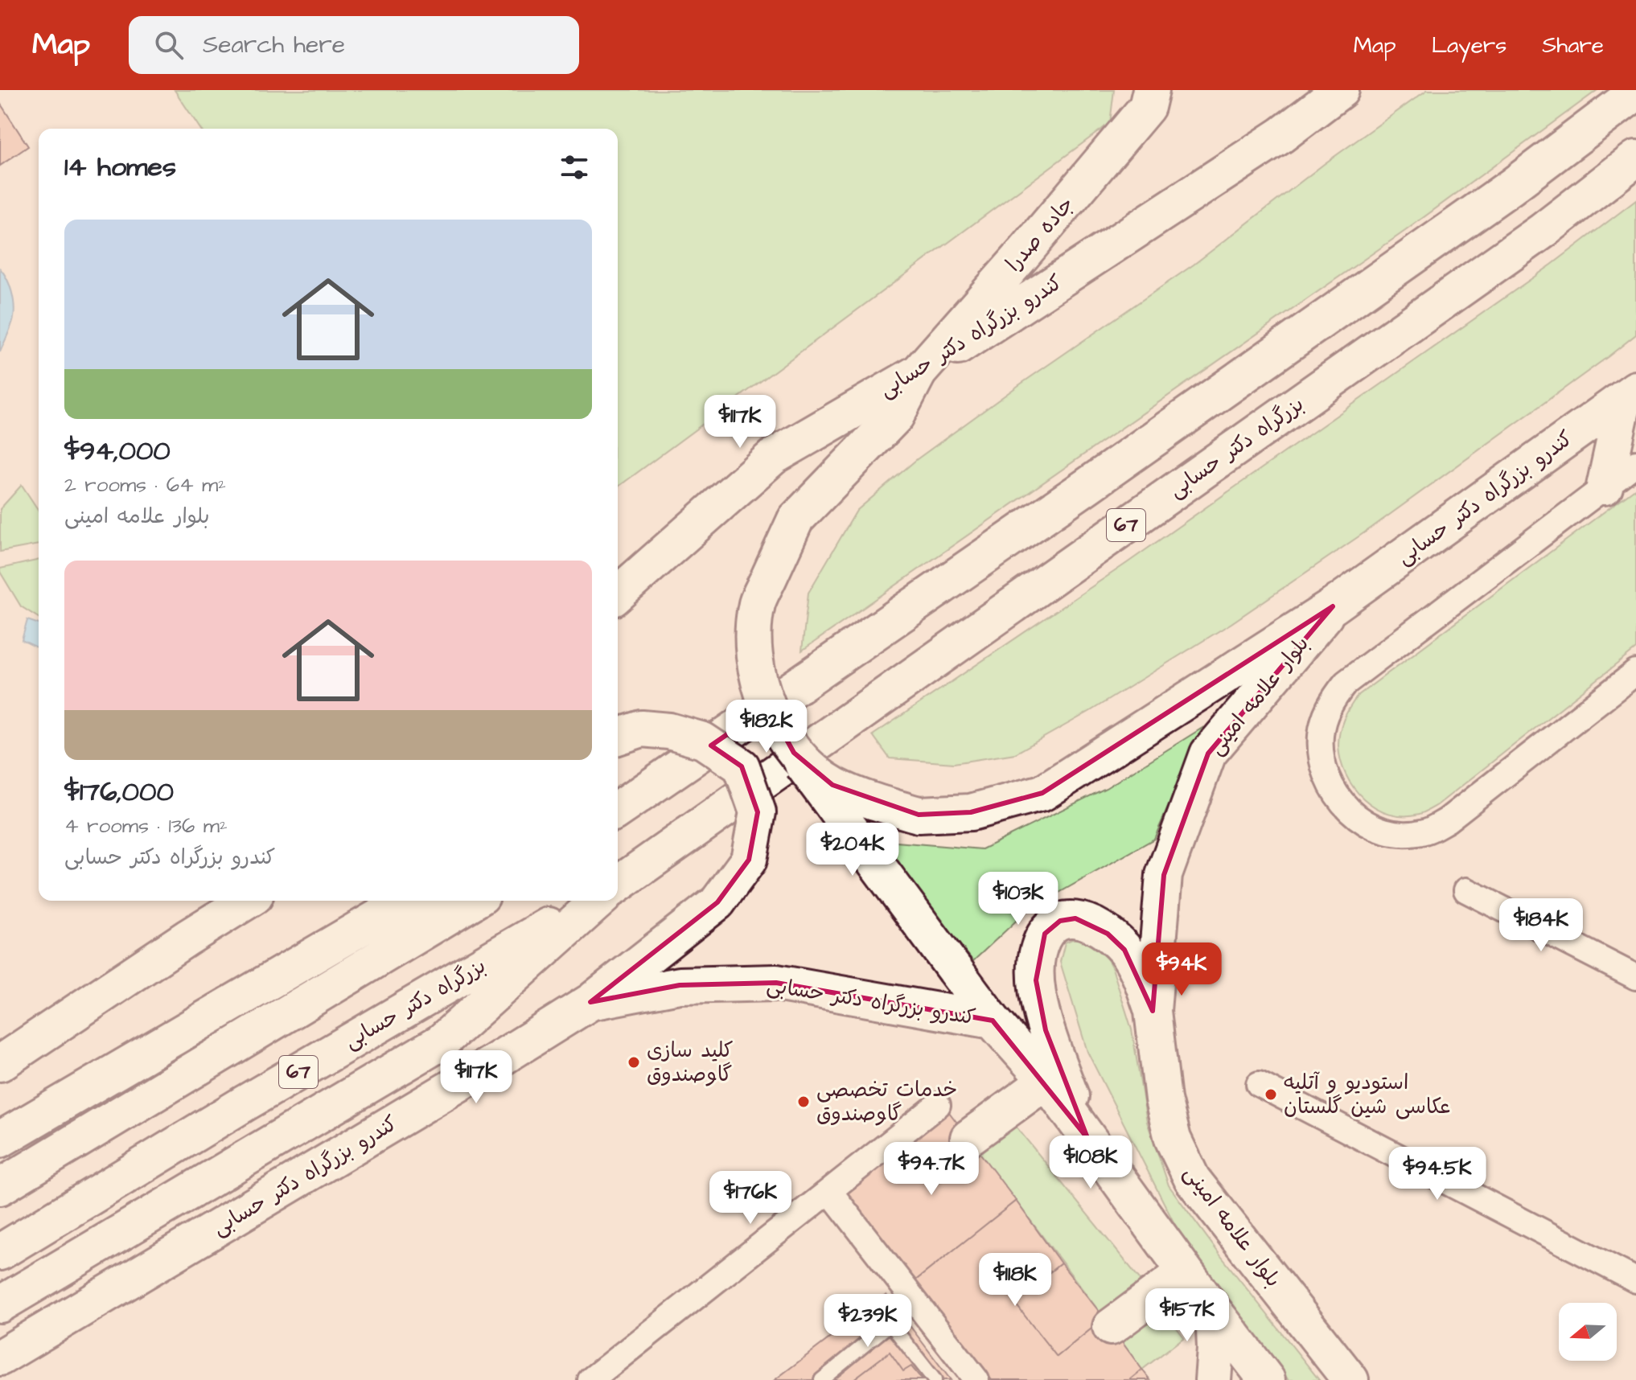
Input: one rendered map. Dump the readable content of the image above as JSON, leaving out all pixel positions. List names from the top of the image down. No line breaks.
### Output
{"streets":{"main road":["جاده صدرا","کندرو بزرگراه دکتر حسابی","بزرگراه دکتر حسابی","67","بلوار علامه امینی"]},"crossings":[["جاده صدرا","کندرو بزرگراه دکتر حسابی"],["کندرو بزرگراه دکتر حسابی","بلوار علامه امینی"]],"places":["کلید سازی گاوصندوق","استودیو و آتلیه عکاسی شین گلستان","خدمات تخصصی گاوصندوق"],"north":"left","page":{"header":"Map","search":"Search here","nav":["Map","Layers","Share"],"heading":"14 homes","list":[{"name":"$94,000","note":"2 rooms · 64 m² · بلوار علامه امینی"},{"name":"$176,000","note":"4 rooms · 136 m² · کندرو بزرگراه دکتر حسابی"}],"price":["$117K","$182K","$204K","$103K","$184K","$94K","$117K","$108K","$94.7K","$94.5K","$176K","$118K","$157K","$239K"]}}
